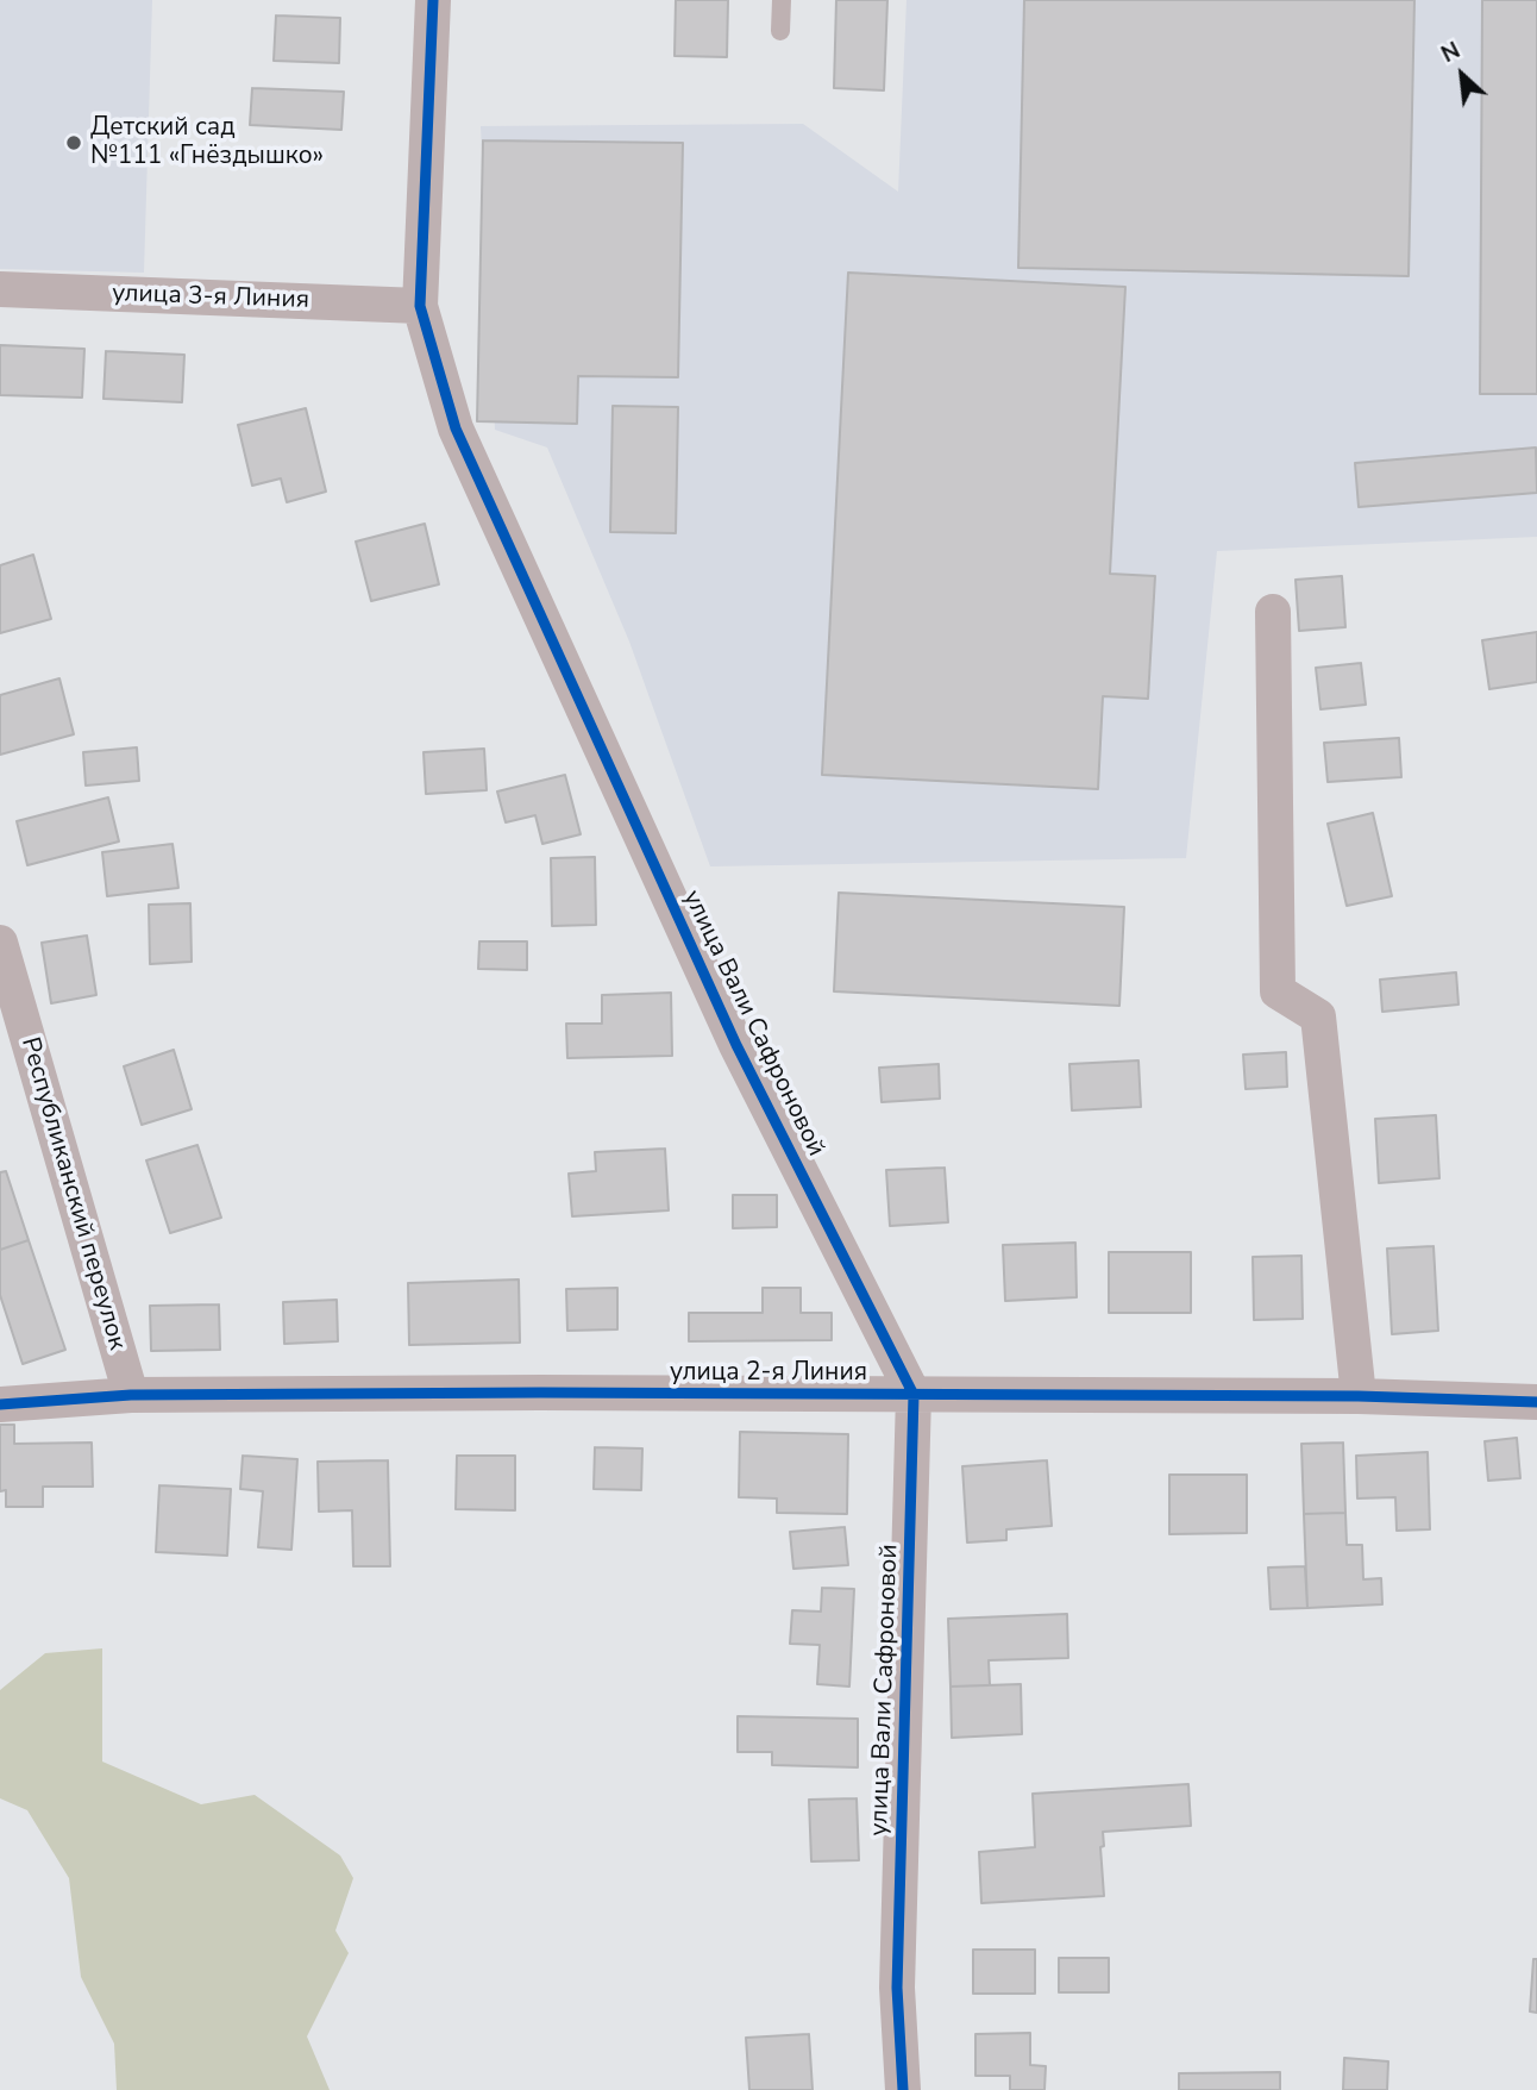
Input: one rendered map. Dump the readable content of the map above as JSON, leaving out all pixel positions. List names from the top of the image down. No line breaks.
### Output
{"streets":{"street":["улица 3-я Линия","улица Вали Сафроновой","Республиканский переулок","улица 2-я Линия"]},"crossings":[["улица 3-я Линия","улица Вали Сафроновой"],["улица Вали Сафроновой","улица 2-я Линия"],["Республиканский переулок","улица 2-я Линия"]],"places":["Детский сад №111 «Гнёздышко»"],"north":"top left"}
